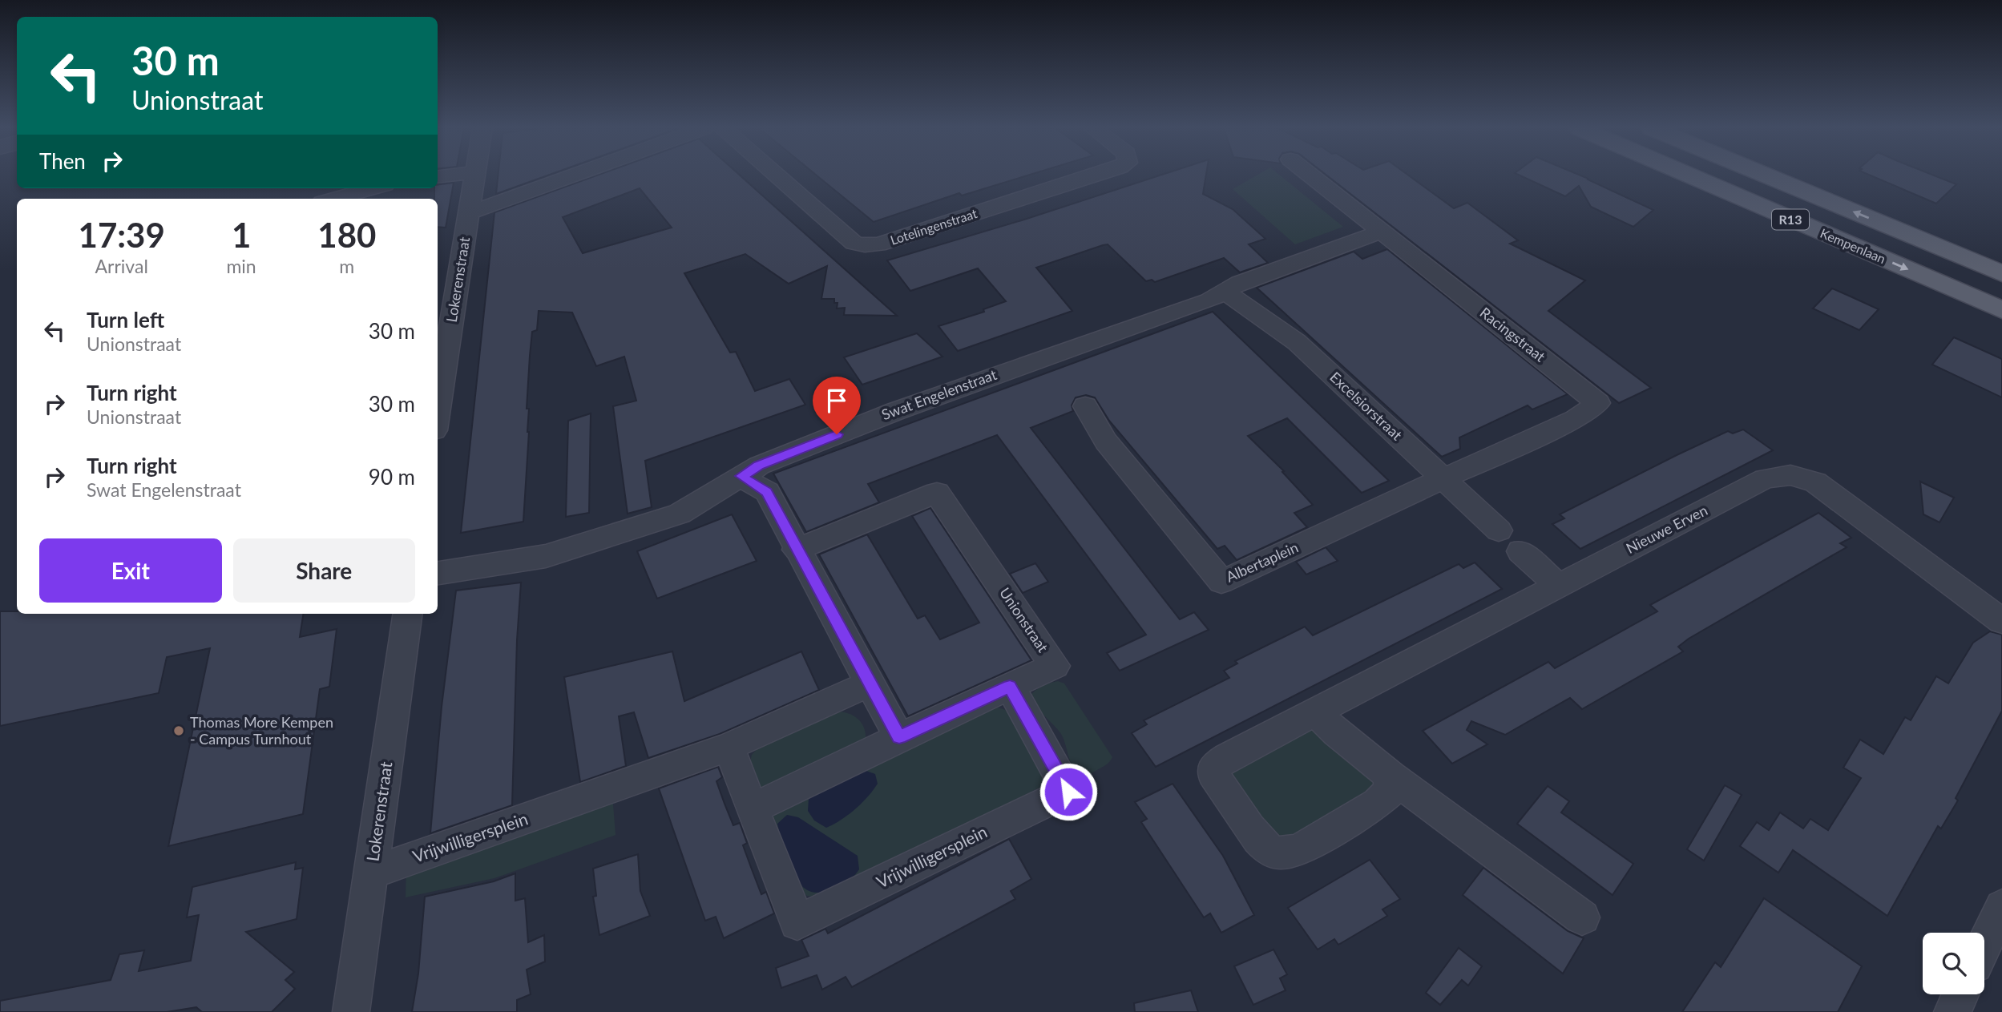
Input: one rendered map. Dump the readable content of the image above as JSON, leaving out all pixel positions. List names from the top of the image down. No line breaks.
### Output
{"streets":{"main road":["R13","Kempenlaan"],"street":["Lotelingenstraat","Lokerenstraat","Racingstraat","Swat Engelenstraat","Excelsiorstraat","Nieuwe Erven","Albertaplein","Unionstraat","Vrijwilligersplein"]},"crossings":[["Lokerenstraat","Vrijwilligersplein"],["Racingstraat","Swat Engelenstraat"],["Racingstraat","Excelsiorstraat"],["Racingstraat","Albertaplein"],["Swat Engelenstraat","Excelsiorstraat"],["Excelsiorstraat","Albertaplein"],["Unionstraat","Vrijwilligersplein"]],"places":["Thomas More Kempen - Campus Turnhout"],"page":{"turn":["30 m","Unionstraat"],"then":"Then","eta":["17:39","Arrival","1","min","180","m"],"list":[{"name":"Turn left","note":"Unionstraat","value":"30 m"},{"name":"Turn right","note":"Unionstraat","value":"30 m"},{"name":"Turn right","note":"Swat Engelenstraat","value":"90 m"}],"buttons":["Exit","Share"]}}
